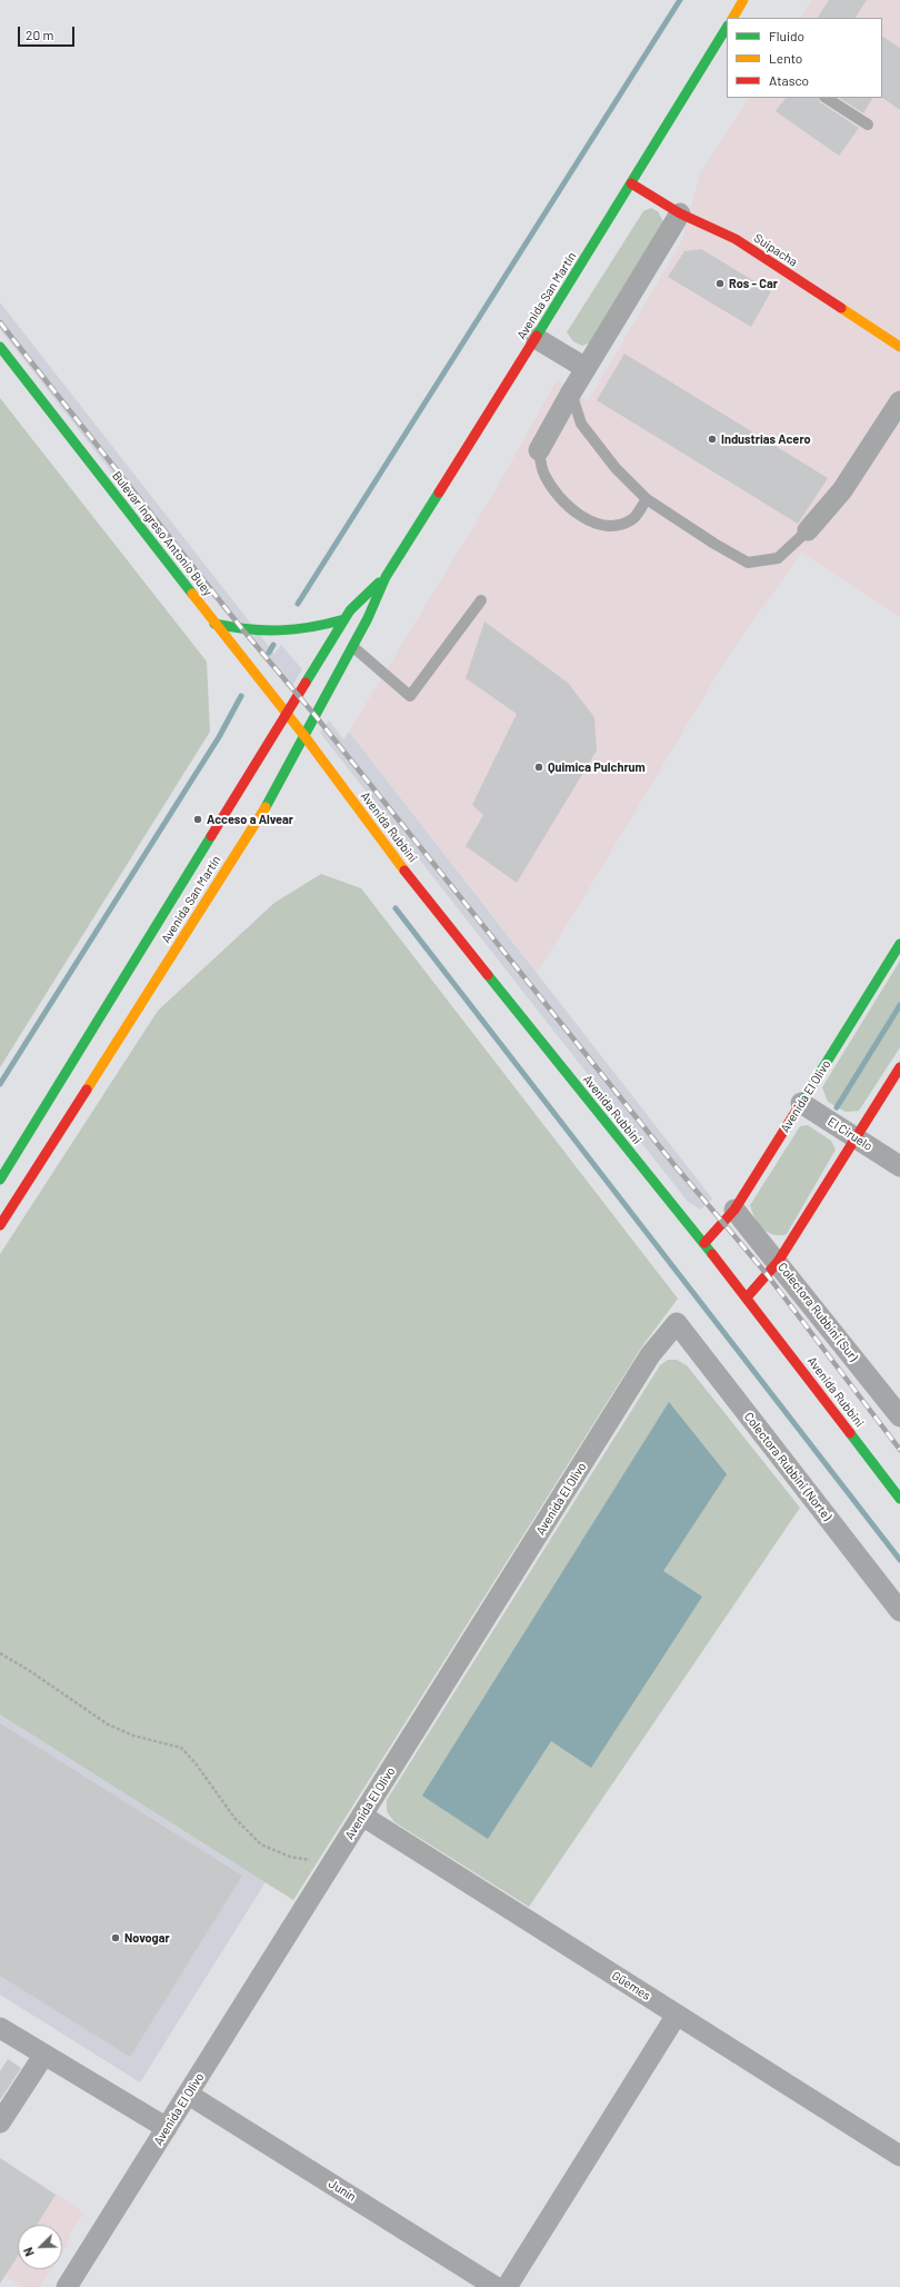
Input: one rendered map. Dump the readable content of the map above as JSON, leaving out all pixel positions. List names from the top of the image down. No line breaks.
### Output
{"streets":{"main road":["Suipacha","Avenida San Martín","Bulevar Ingreso Antonio Buey","Avenida Rubbini","Avenida El Olivo"],"street":["El Ciruelo","Colectora Rubbini (Sur)","Colectora Rubbini (Norte)","Güemes","Junín"]},"crossings":[["Suipacha","Avenida San Martín"],["Avenida San Martín","Bulevar Ingreso Antonio Buey"],["Avenida San Martín","Avenida Rubbini"],["Bulevar Ingreso Antonio Buey","Avenida Rubbini"],["Avenida Rubbini","Avenida El Olivo"],["Avenida El Olivo","El Ciruelo"],["Avenida El Olivo","Colectora Rubbini (Sur)"],["Avenida El Olivo","Colectora Rubbini (Norte)"],["Avenida El Olivo","Güemes"],["Avenida El Olivo","Junín"]],"places":["Ros - Car","Industrias Acero","Quimica Pulchrum","Acceso a Alvear","Novogar"],"legend":["Fluido","Lento","Atasco"],"scale_bar":"20 m","north":"bottom left"}
